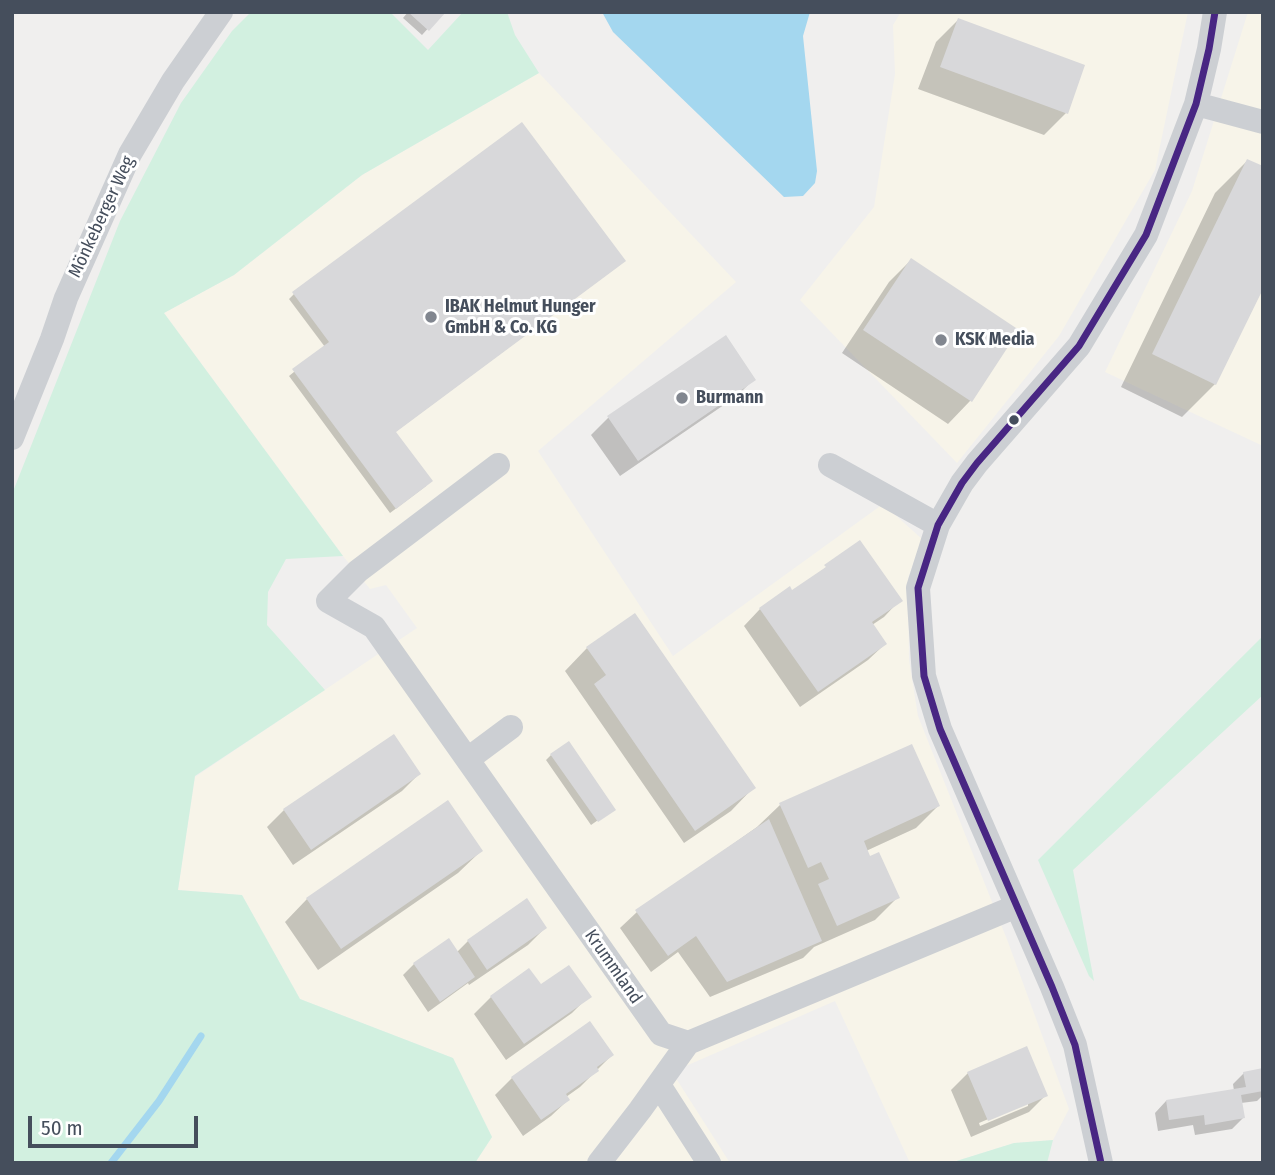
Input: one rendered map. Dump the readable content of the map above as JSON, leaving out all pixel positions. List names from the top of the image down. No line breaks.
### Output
{"streets":{"street":["Mönkeberger Weg","Krummland"]},"places":["IBAK Helmut Hunger GmbH & Co. KG","KSK Media","Burmann"],"scale_bar":"50 m"}
